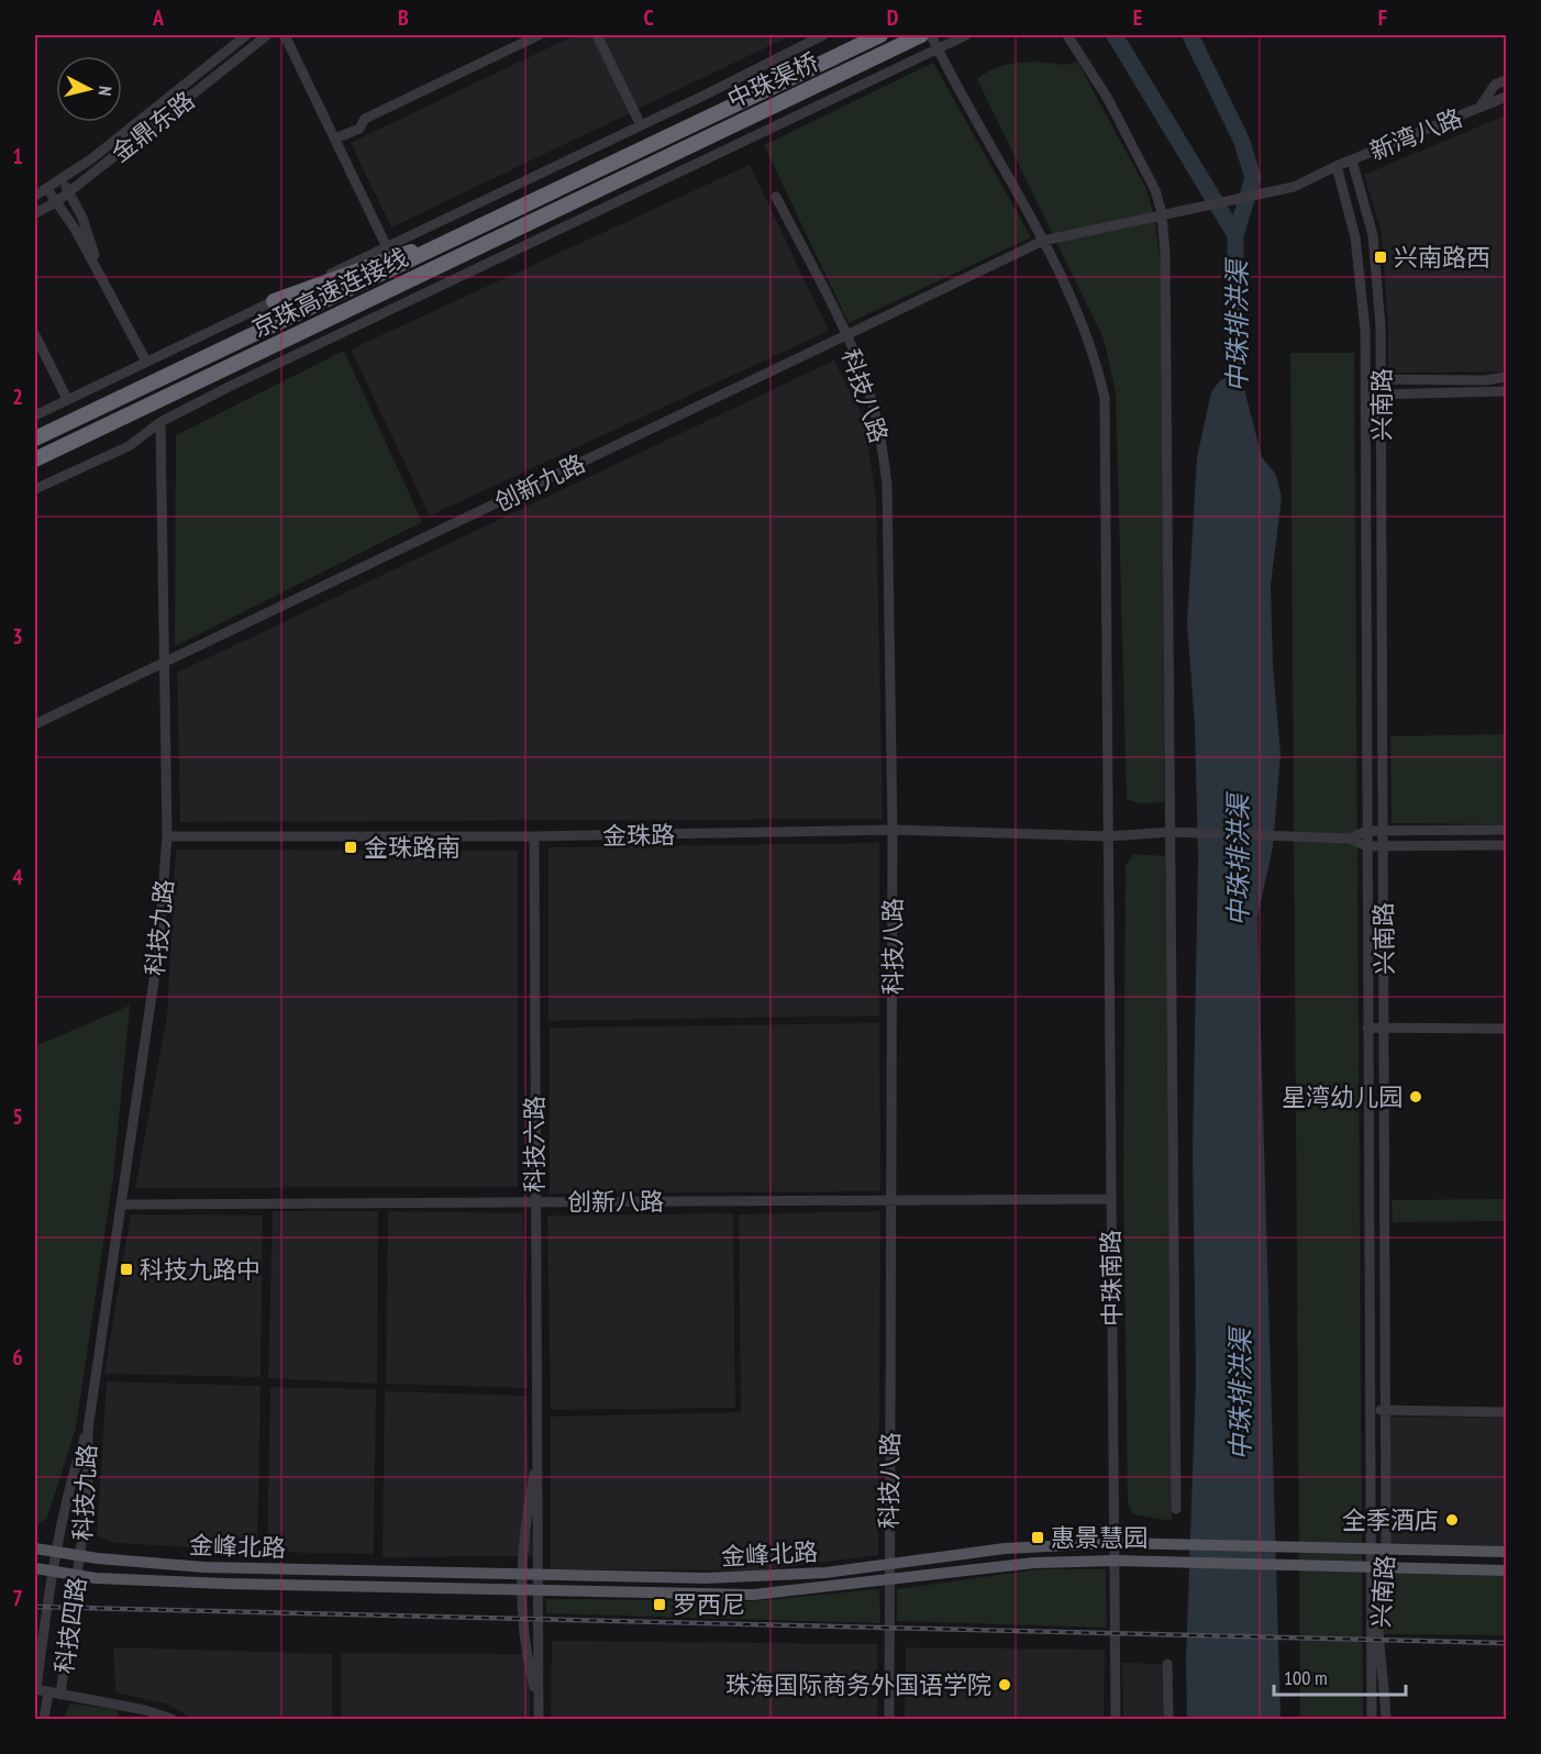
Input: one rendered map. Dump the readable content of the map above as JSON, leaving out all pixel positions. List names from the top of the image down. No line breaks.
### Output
{"streets":{"highway":["中珠渠桥","京珠高速连接线"],"main road":["金峰北路"],"street":["金鼎东路","新湾八路","科技八路","兴南路","创新九路","金珠路","科技九路","科技六路","创新八路","中珠南路","科技四路"]},"crossings":[["中珠渠桥","京珠高速连接线"],["新湾八路","兴南路"],["新湾八路","创新九路"],["科技八路","创新九路"],["科技八路","金珠路"],["科技八路","创新八路"],["科技八路","金峰北路"],["兴南路","金峰北路"],["创新九路","科技九路"],["创新九路","中珠南路"],["金珠路","科技九路"],["金珠路","科技六路"],["金珠路","中珠南路"],["科技九路","创新八路"],["科技九路","金峰北路"],["科技九路","科技四路"],["科技六路","创新八路"],["科技六路","金峰北路"],["创新八路","中珠南路"],["中珠南路","金峰北路"],["金峰北路","科技四路"]],"water":["中珠排洪渠"],"places":{"transit":["兴南路西","金珠路南","科技九路中","惠景慧园","罗西尼"],"other":["星湾幼儿园","全季酒店","珠海国际商务外国语学院"]},"scale_bar":"100 m","north":"right","grid":{"columns":["A","B","C","D","E","F"],"rows":["1","2","3","4","5","6","7"]}}
